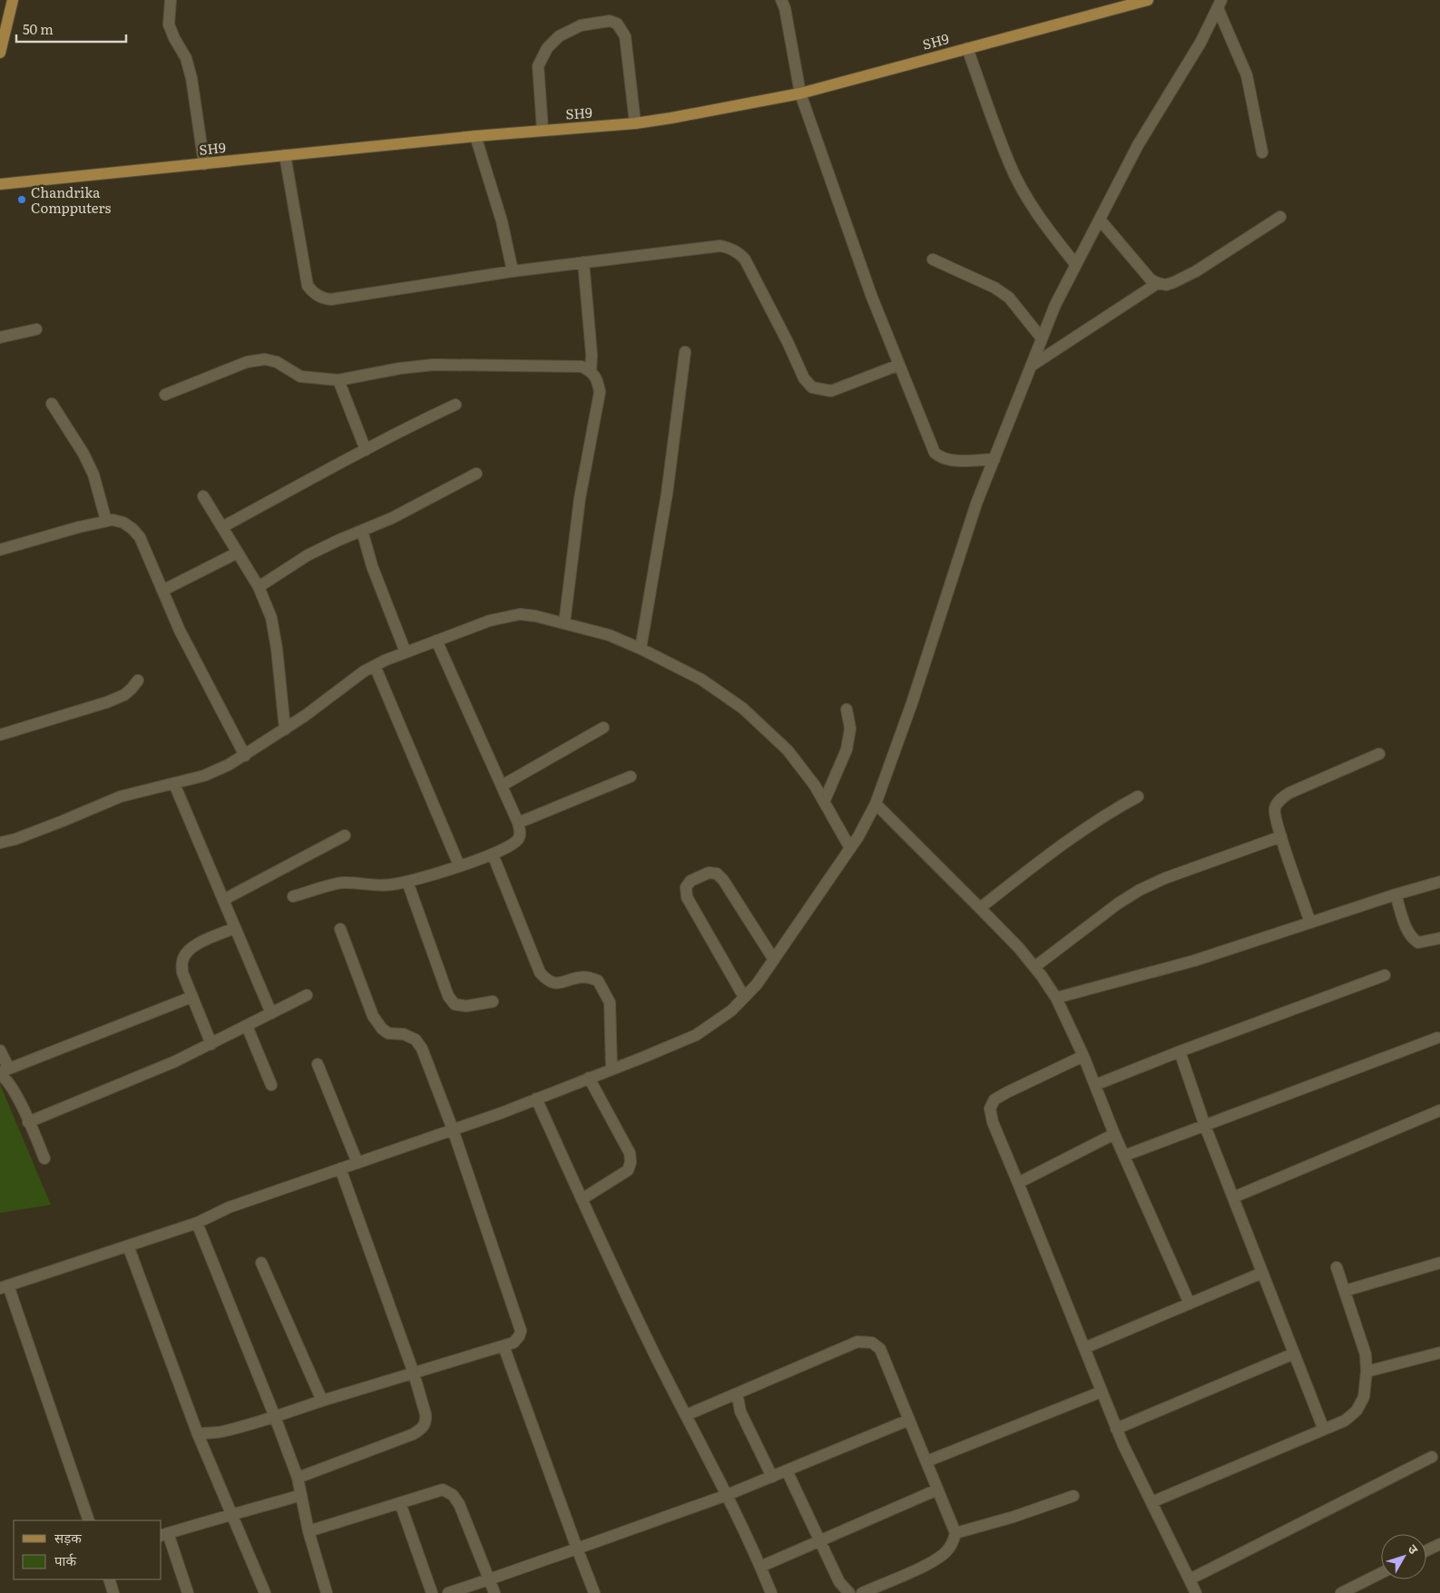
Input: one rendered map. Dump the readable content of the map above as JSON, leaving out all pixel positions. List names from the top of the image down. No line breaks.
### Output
{"streets":{"main road":["SH9"]},"places":["Chandrika Compputers"],"legend":["सड़क","पार्क"],"scale_bar":"50 m","north":"top right"}
